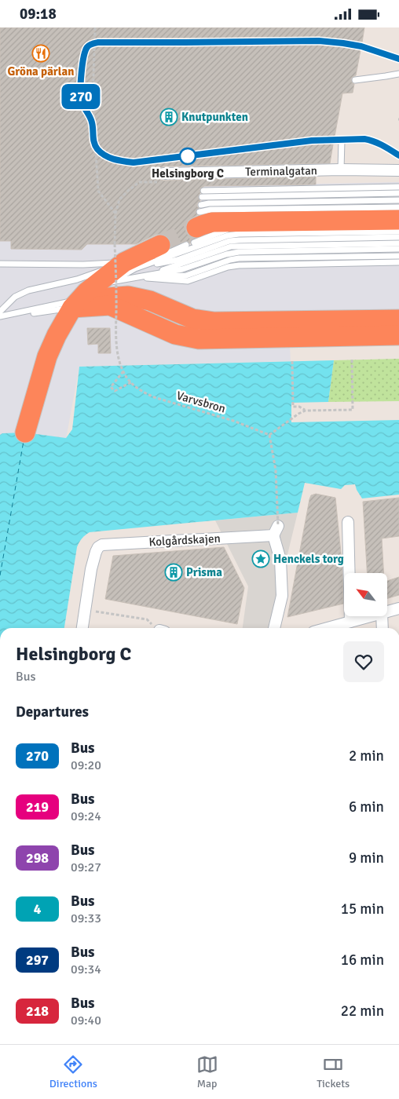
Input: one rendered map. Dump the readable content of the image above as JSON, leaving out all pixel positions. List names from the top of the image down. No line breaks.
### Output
{"streets":{"street":["Terminalgatan","Kolgårdskajen"],"path":["Varvsbron"]},"places":{"restaurant":["Gröna pärlan"],"building":["Knutpunkten","Prisma"],"other":["Helsingborg C"],"place":["Henckels torg"]},"lines":["bus line 270"],"north":"top left","page":{"status":"09:18","on_map":"270","heading":[["Helsingborg C","Bus"],"Departures"],"list":[{"mark":"270","name":"Bus","note":"09:20","value":"2 min"},{"mark":"219","name":"Bus","note":"09:24","value":"6 min"},{"mark":"298","name":"Bus","note":"09:27","value":"9 min"},{"mark":"4","name":"Bus","note":"09:33","value":"15 min"},{"mark":"297","name":"Bus","note":"09:34","value":"16 min"},{"mark":"218","name":"Bus","note":"09:40","value":"22 min"}],"tabs":["Directions","Map","Tickets"]}}
